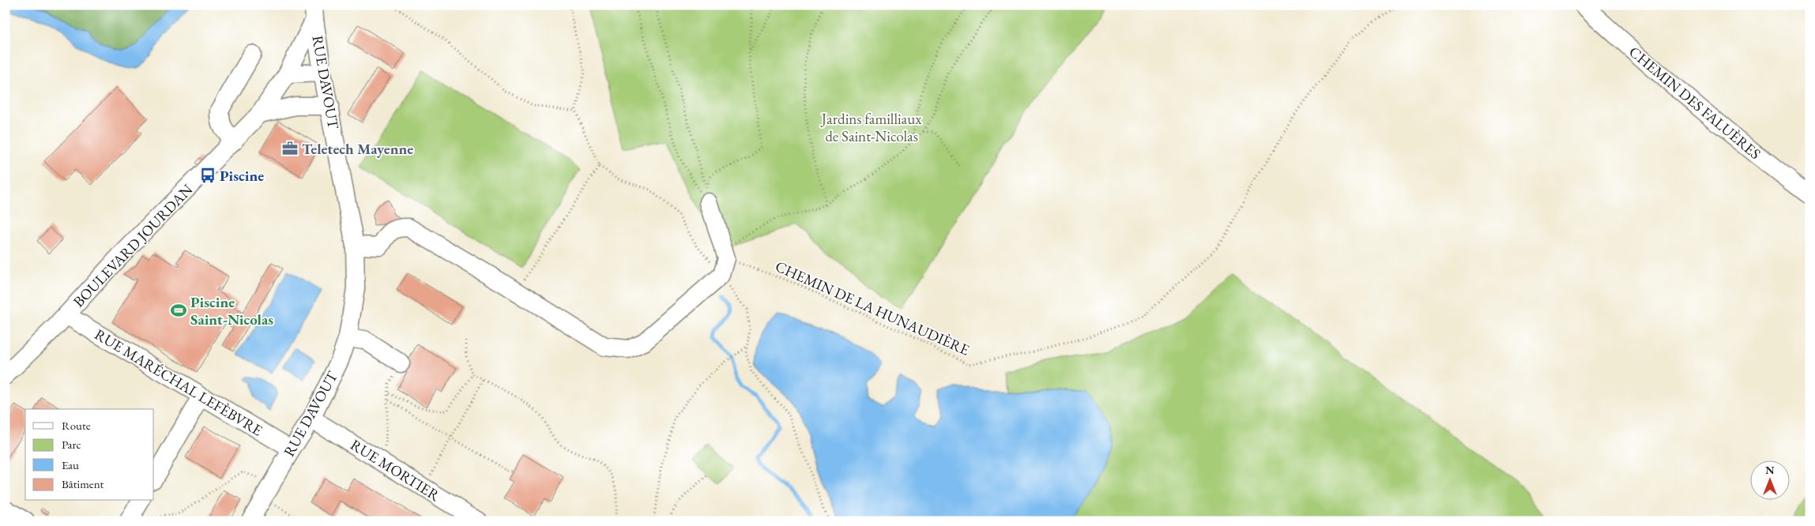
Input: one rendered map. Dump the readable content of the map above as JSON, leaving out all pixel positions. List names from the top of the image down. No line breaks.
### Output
{"streets":{"street":["RUE DAVOUT","CHEMIN DES FALUÈRES","BOULEVARD JOURDAN","RUE MARÉCHAL LEFÈBVRE","RUE MORTIER"],"path":["CHEMIN DE LA HUNAUDIÈRE"]},"crossings":[["RUE DAVOUT","BOULEVARD JOURDAN"],["RUE DAVOUT","RUE MARÉCHAL LEFÈBVRE"],["RUE DAVOUT","RUE MORTIER"],["BOULEVARD JOURDAN","RUE MARÉCHAL LEFÈBVRE"]],"parks":["Jardins familliaux de Saint-Nicolas"],"places":{"office":["Teletech Mayenne"],"bus stop":["Piscine"],"sports":["Piscine Saint-Nicolas"]},"legend":["Route","Parc","Eau","Bâtiment"],"north":"top"}
